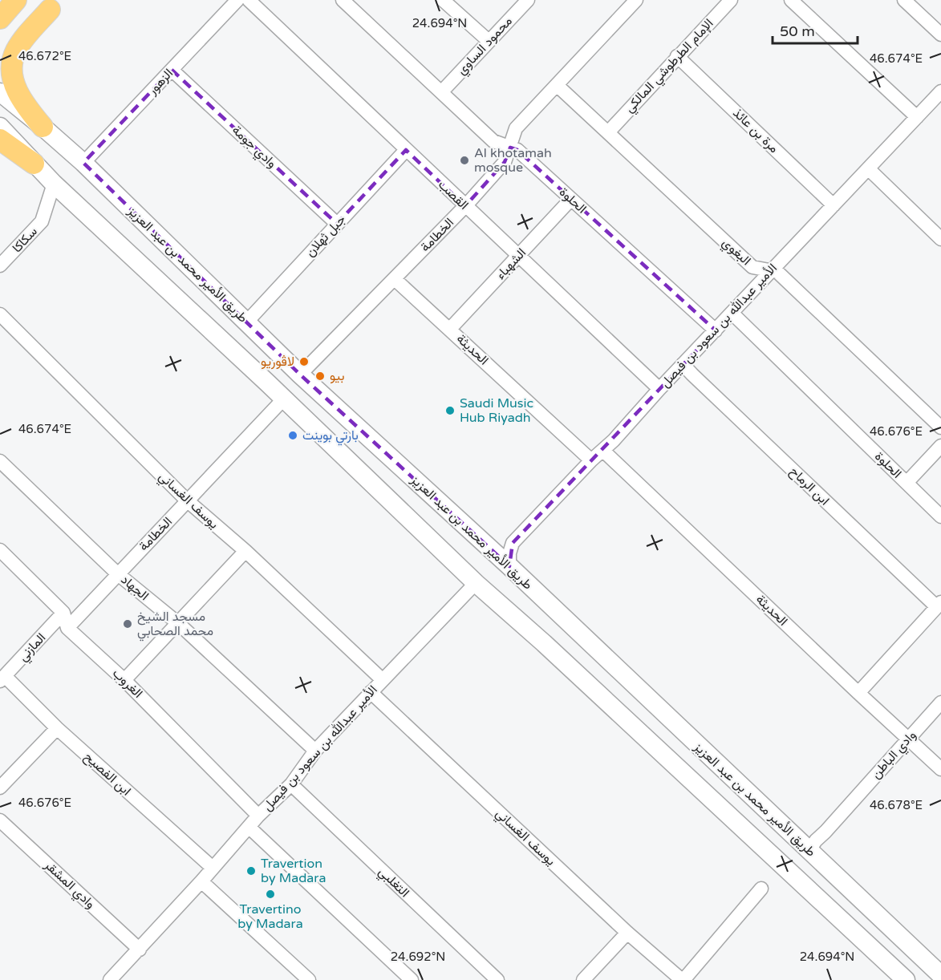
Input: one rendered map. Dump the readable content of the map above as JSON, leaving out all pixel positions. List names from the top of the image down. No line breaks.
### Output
{"streets":{"main road":["طريق الأمير محمد بن عبد العزيز"],"street":["محمود الساوي","الإمام الطرطوشي المالكي","الزهور","مرة بن عائذ","وادي جومة","القصب","الحلوة","الخطامة","جبل ثهلان","سكاكا","البغوي","الشهباء","الأمير عبدالله بن سعود بن فيصل","الحديثة","ابن الرماح","يوسف الغساني","الجهاد","المازني","الغروب","وادي الباطن","ابن الفصيح","التغلبي","وادي المشقر"]},"crossings":[["محمود الساوي","الحلوة"],["الإمام الطرطوشي المالكي","مرة بن عائذ"],["الإمام الطرطوشي المالكي","البغوي"],["الزهور","وادي جومة"],["الزهور","طريق الأمير محمد بن عبد العزيز"],["مرة بن عائذ","الأمير عبدالله بن سعود بن فيصل"],["وادي جومة","جبل ثهلان"],["القصب","الخطامة"],["القصب","جبل ثهلان"],["القصب","الشهباء"],["القصب","الأمير عبدالله بن سعود بن فيصل"],["الحلوة","الخطامة"],["الحلوة","الشهباء"],["الحلوة","الأمير عبدالله بن سعود بن فيصل"],["الخطامة","البغوي"],["الخطامة","طريق الأمير محمد بن عبد العزيز"],["الخطامة","الحديثة"],["الخطامة","يوسف الغساني"],["الخطامة","الجهاد"],["الخطامة","الغروب"],["جبل ثهلان","طريق الأمير محمد بن عبد العزيز"],["البغوي","الأمير عبدالله بن سعود بن فيصل"],["الشهباء","الحديثة"],["طريق الأمير محمد بن عبد العزيز","الأمير عبدالله بن سعود بن فيصل"],["طريق الأمير محمد بن عبد العزيز","وادي الباطن"],["الأمير عبدالله بن سعود بن فيصل","الحديثة"],["الأمير عبدالله بن سعود بن فيصل","ابن الرماح"],["الأمير عبدالله بن سعود بن فيصل","يوسف الغساني"],["الأمير عبدالله بن سعود بن فيصل","الجهاد"],["الأمير عبدالله بن سعود بن فيصل","الغروب"],["الأمير عبدالله بن سعود بن فيصل","ابن الفصيح"],["الأمير عبدالله بن سعود بن فيصل","التغلبي"],["الأمير عبدالله بن سعود بن فيصل","وادي المشقر"],["الحديثة","وادي الباطن"],["المازني","ابن الفصيح"]],"places":["Al khotamah mosque","لاڤوريو","بيو","Saudi Music Hub Riyadh","بارتي بوينت","مسجد الشيخ محمد الصحابي","Travertion by Madara","Travertino by Madara"],"scale_bar":"50 m","coordinates":["24.694°N","46.672°E","46.674°E","46.676°E","46.678°E","24.692°N"]}
